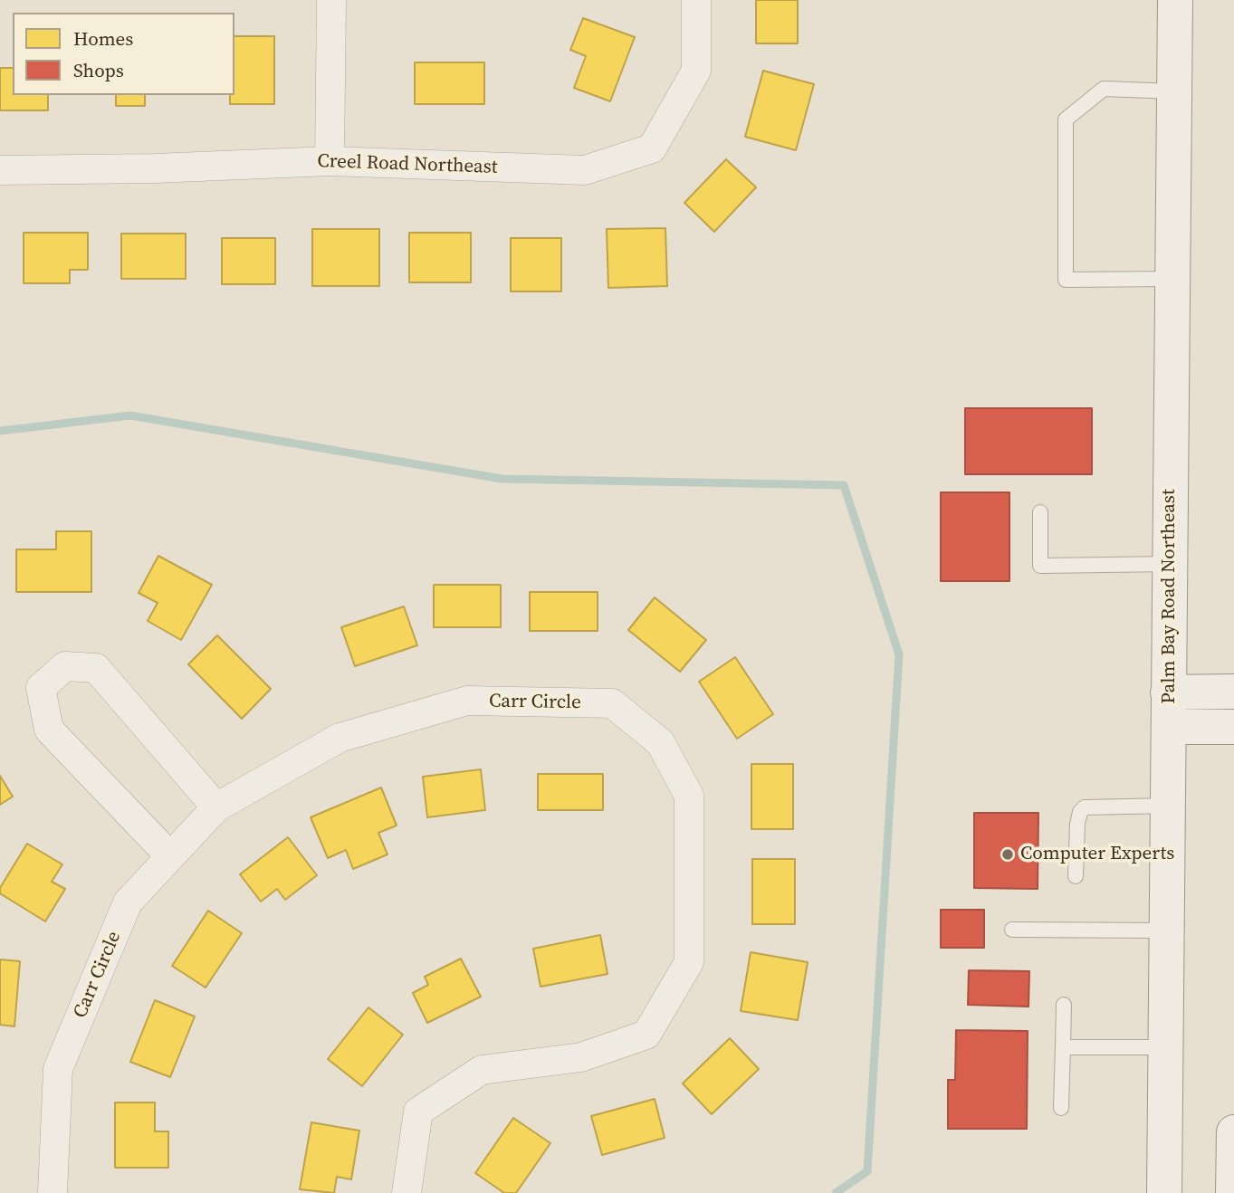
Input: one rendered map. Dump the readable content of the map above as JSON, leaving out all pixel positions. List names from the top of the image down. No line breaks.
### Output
{"streets":{"main road":["Palm Bay Road Northeast"],"street":["Creel Road Northeast","Carr Circle"]},"places":["Computer Experts"],"legend":["Homes","Shops"]}
